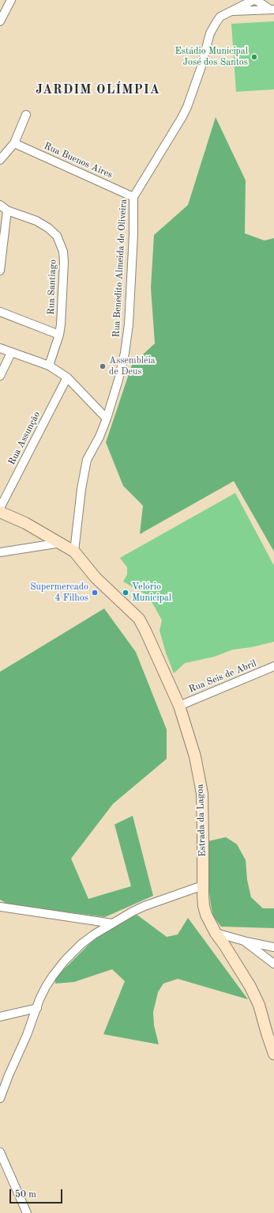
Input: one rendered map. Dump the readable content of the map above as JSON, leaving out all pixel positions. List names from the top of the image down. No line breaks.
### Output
{"streets":{"street":["Rua Buenos Aires","Rua Benedito Almeida de Oliveira","Rua Santiago","Rua Assunção","Rua Seis de Abril","Estrada da Lagoa"]},"crossings":[["Rua Buenos Aires","Rua Benedito Almeida de Oliveira"],["Rua Benedito Almeida de Oliveira","Estrada da Lagoa"],["Rua Seis de Abril","Estrada da Lagoa"]],"districts":["JARDIM OLÍMPIA"],"places":["Estádio Municipal José dos Santos","Assembléia de Deus","Supermercado 4 Filhos","Velório Municipal"],"scale_bar":"50 m"}
